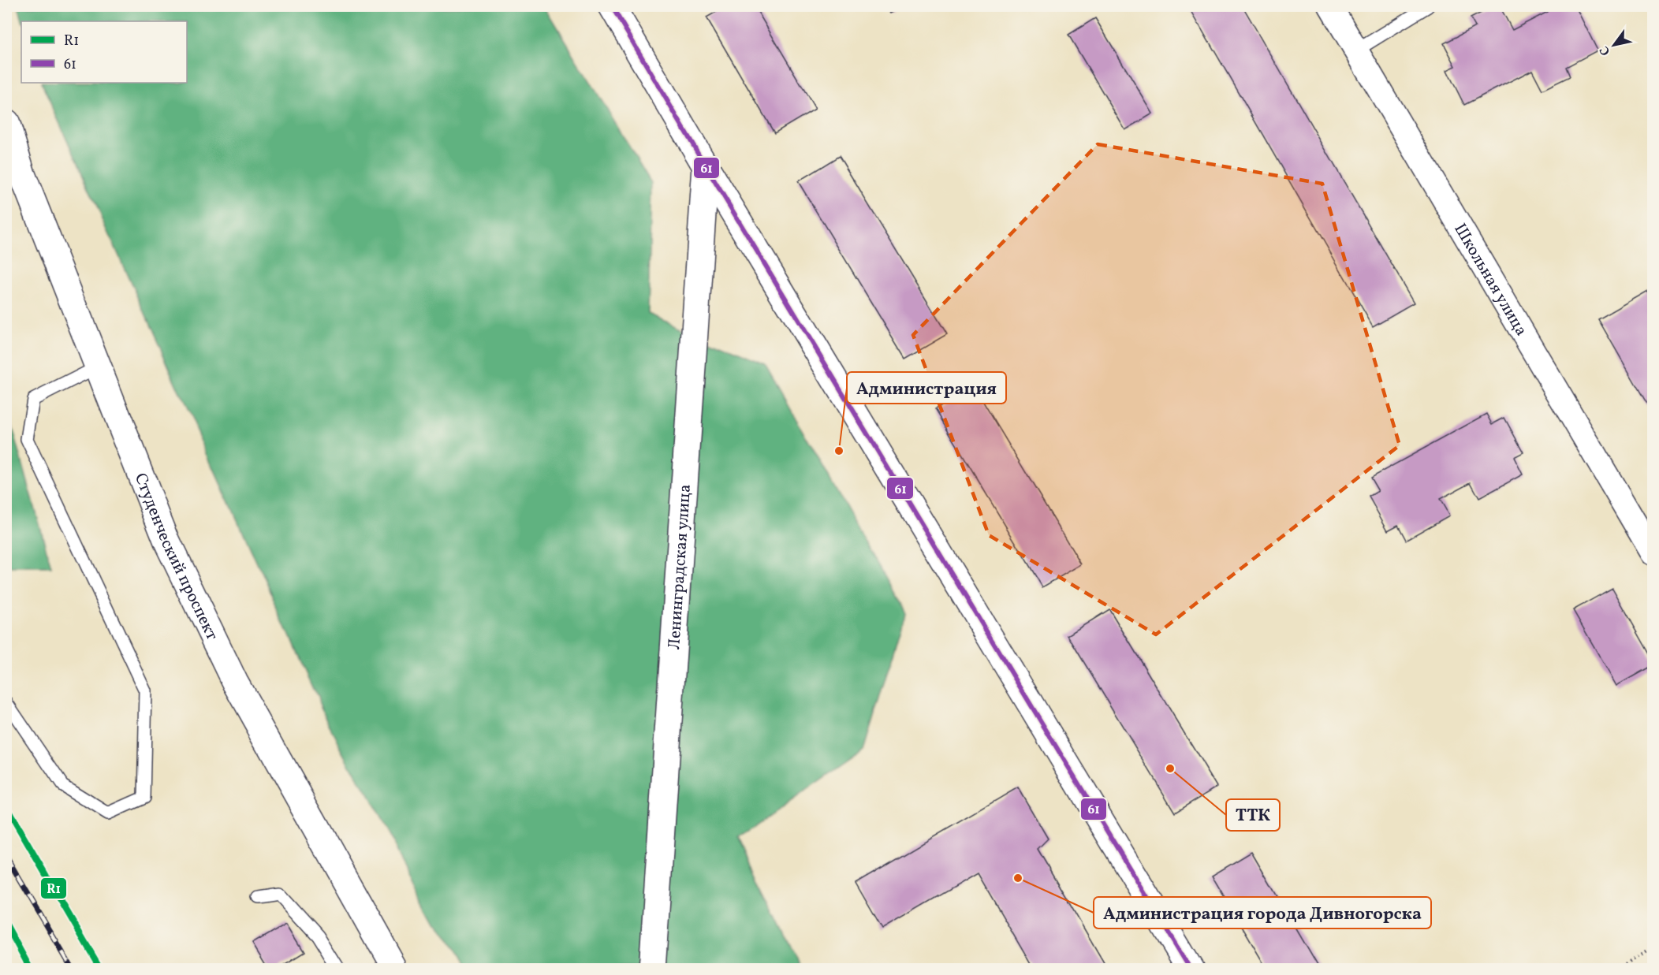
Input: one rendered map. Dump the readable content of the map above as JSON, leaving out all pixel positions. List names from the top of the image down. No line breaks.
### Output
{"streets":{"main road":["Студенческий проспект","Ленинградская улица"],"street":["Школьная улица"]},"places":["Администрация","ТТК","Администрация города Дивногорска"],"lines":["transit line 61","transit line R1"],"legend":["R1","61"],"north":"bottom left"}
